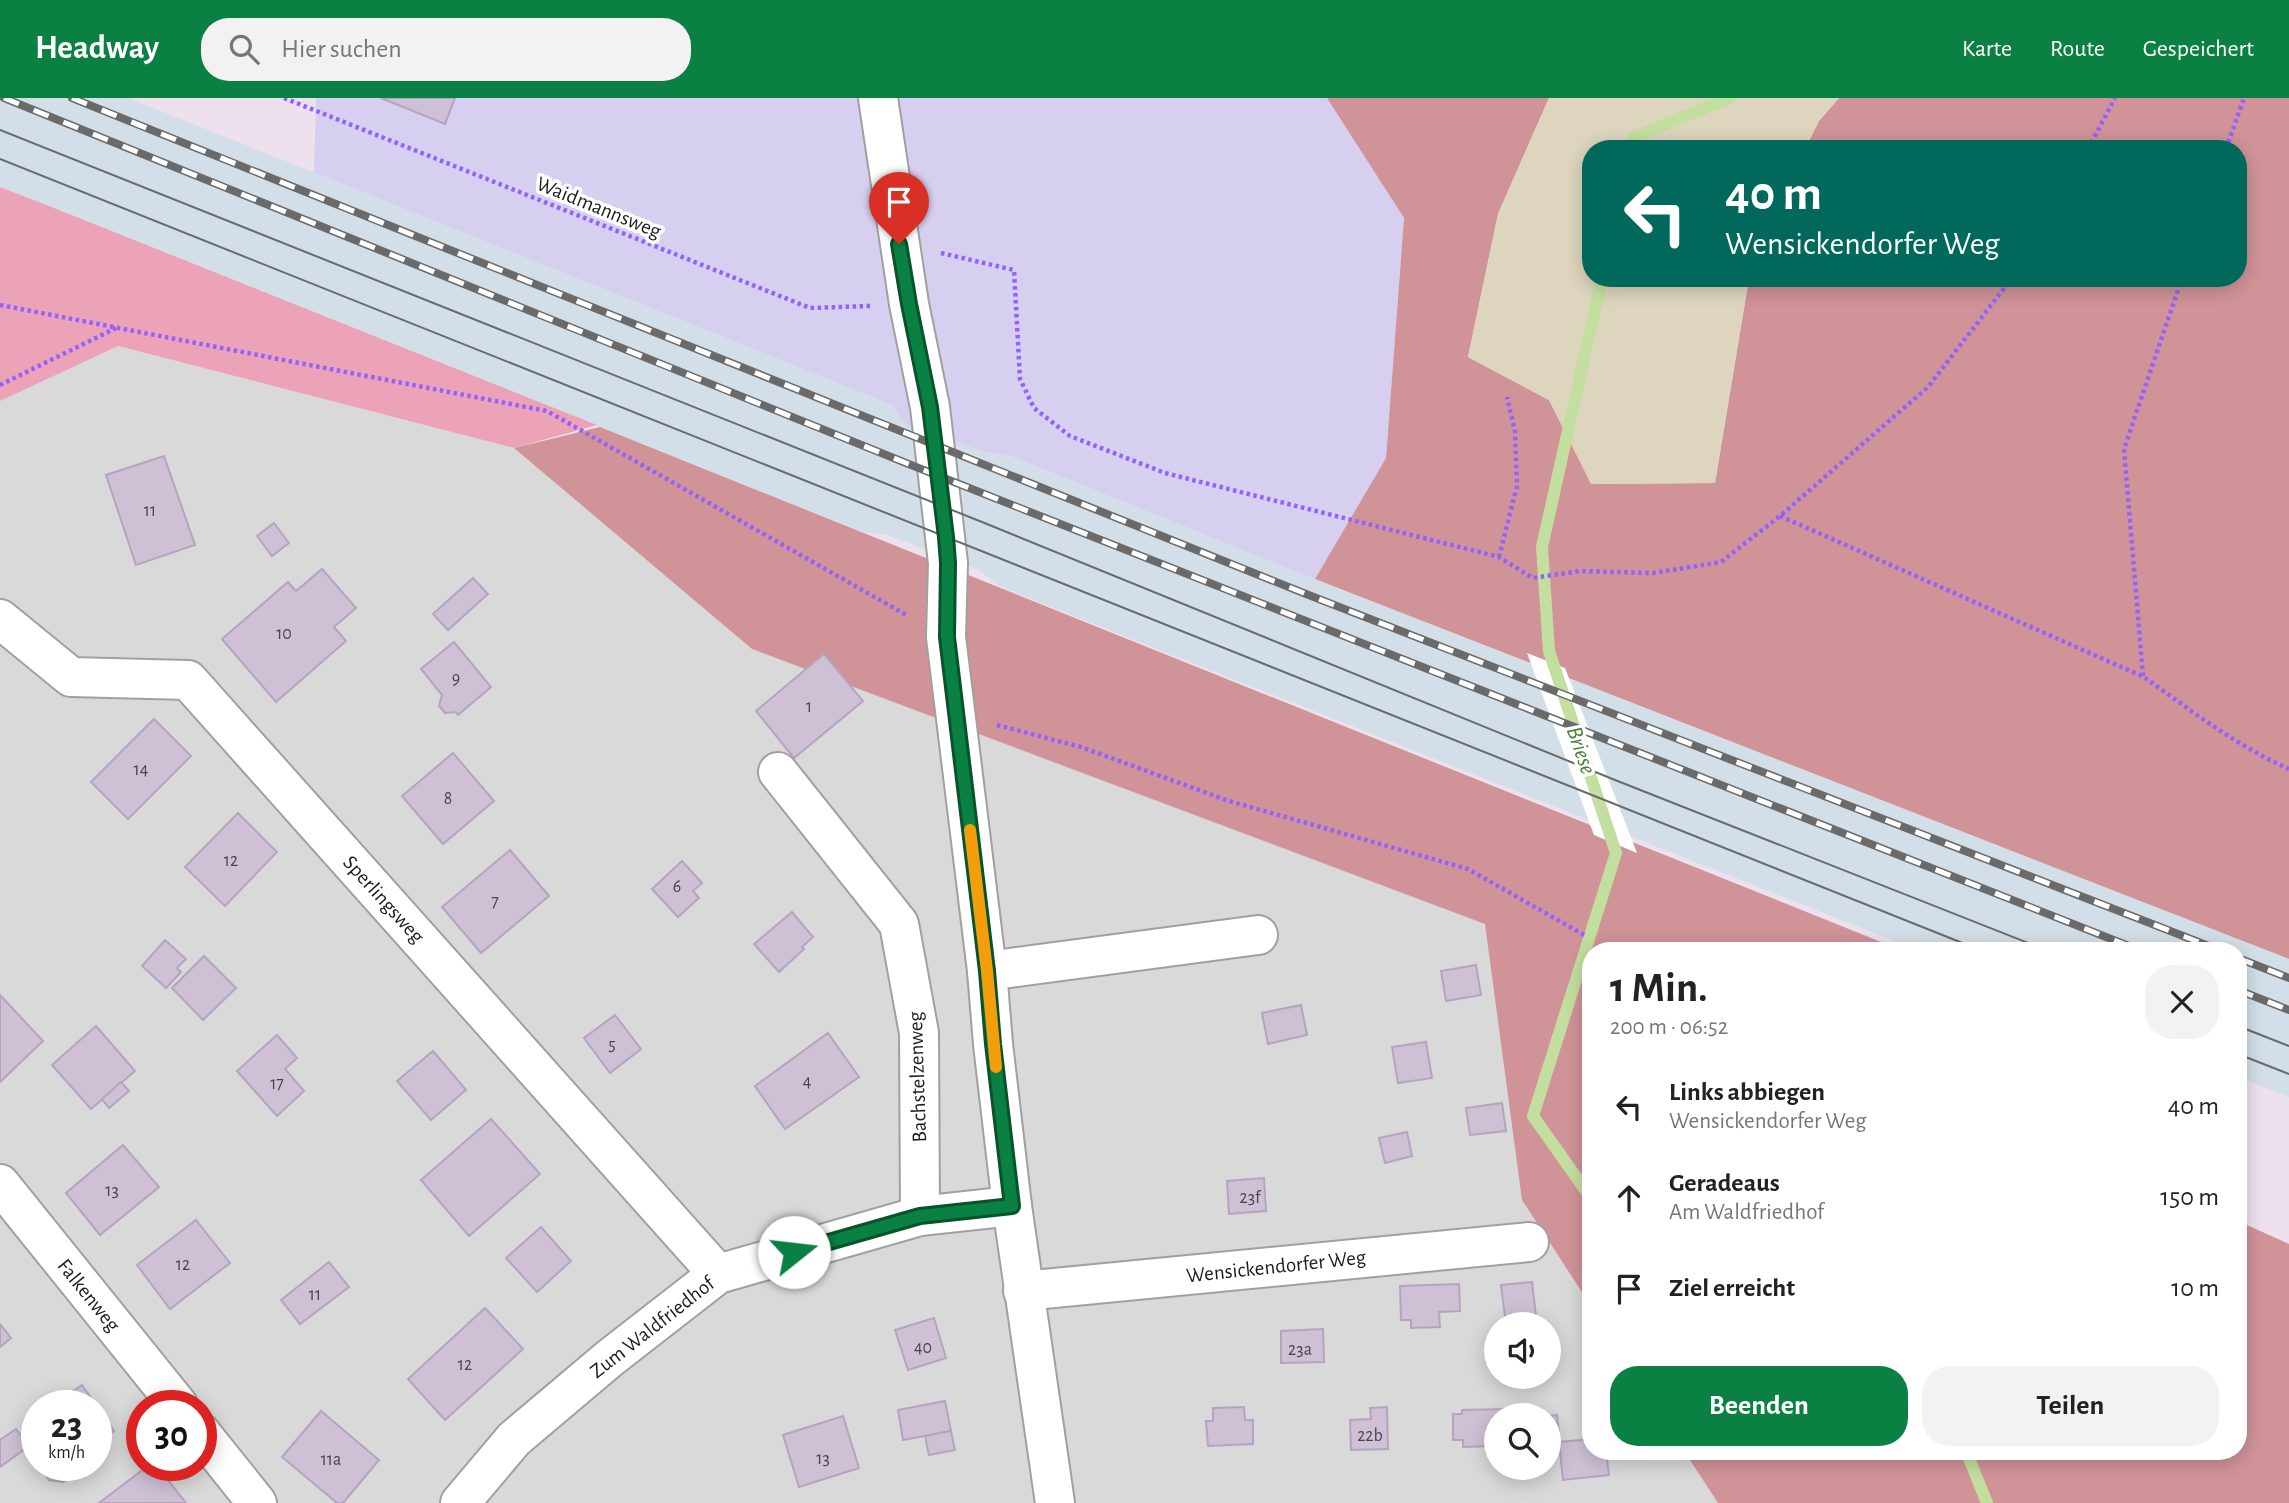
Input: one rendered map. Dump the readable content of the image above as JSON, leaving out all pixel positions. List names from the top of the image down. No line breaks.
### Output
{"streets":{"street":["Sperlingsweg","Bachstelzenweg","Wensickendorfer Weg","Falkenweg","Zum Waldfriedhof"],"path":["Waidmannsweg"]},"crossings":[["Sperlingsweg","Zum Waldfriedhof"],["Bachstelzenweg","Zum Waldfriedhof"]],"water":["Briese"],"house_numbers":["11","10","9","1","14","8","12","6","7","5","4","17","13","23f","12","11","40","23a","12","22b","13","11a"],"page":{"header":"Headway","search":"Hier suchen","nav":["Karte","Route","Gespeichert"],"turn":["40 m","Wensickendorfer Weg"],"heading":["1 Min.","200 m · 06:52"],"list":[{"name":"Links abbiegen","note":"Wensickendorfer Weg","value":"40 m"},{"name":"Geradeaus","note":"Am Waldfriedhof","value":"150 m"},{"name":"Ziel erreicht","value":"10 m"}],"buttons":["Beenden","Teilen"],"speed":"23 km/h","limit":"30"}}
